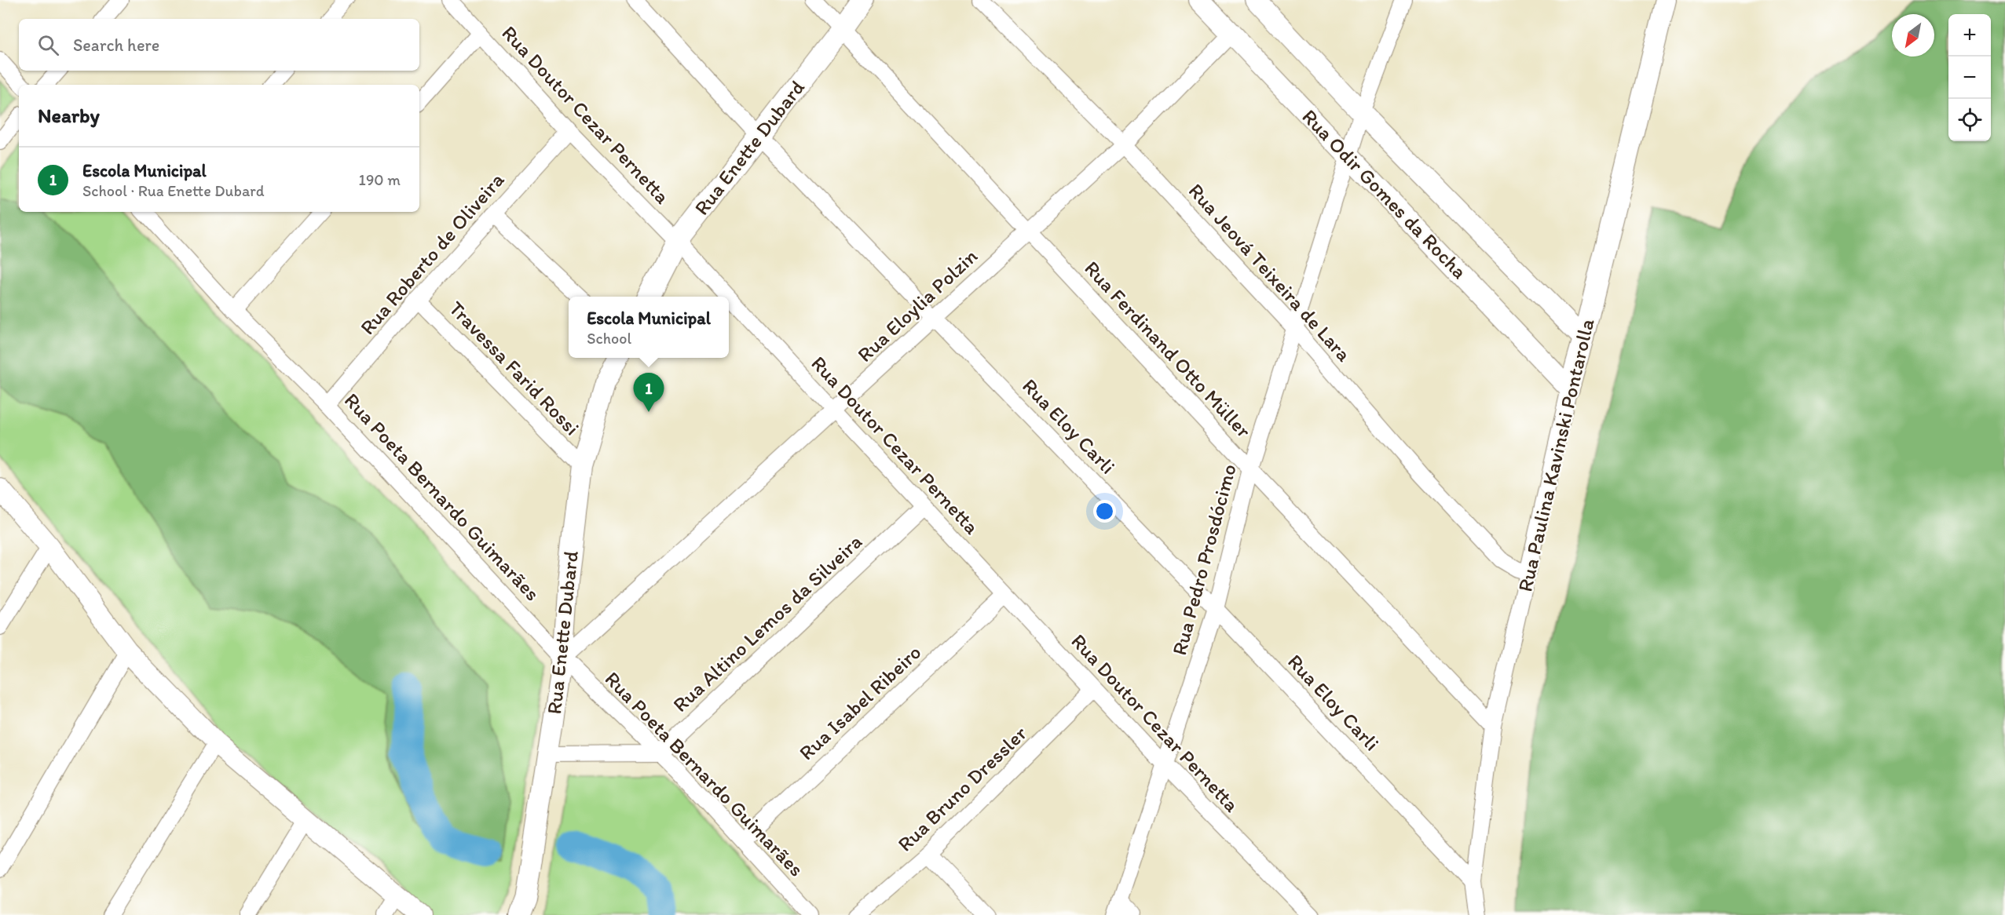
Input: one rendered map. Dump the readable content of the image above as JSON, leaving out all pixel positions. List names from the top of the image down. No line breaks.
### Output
{"streets":{"street":["Rua Doutor Cezar Pernetta","Rua Enette Dubard","Rua Odir Gomes da Rocha","Rua Roberto de Oliveira","Rua Jeová Teixeira de Lara","Rua Eloylia Polzin","Rua Ferdinand Otto Müller","Travessa Farid Rossi","Rua Eloy Carli","Rua Paulina Kavinski Pontarolla","Rua Poeta Bernardo Guimarães","Rua Pedro Prosdócimo","Rua Altino Lemos da Silveira","Rua Isabel Ribeiro","Rua Bruno Dressler"]},"crossings":[["Rua Doutor Cezar Pernetta","Rua Enette Dubard"],["Rua Doutor Cezar Pernetta","Rua Roberto de Oliveira"],["Rua Doutor Cezar Pernetta","Rua Eloylia Polzin"],["Rua Doutor Cezar Pernetta","Rua Pedro Prosdócimo"],["Rua Doutor Cezar Pernetta","Rua Altino Lemos da Silveira"],["Rua Doutor Cezar Pernetta","Rua Isabel Ribeiro"],["Rua Doutor Cezar Pernetta","Rua Bruno Dressler"],["Rua Enette Dubard","Rua Eloylia Polzin"],["Rua Enette Dubard","Rua Ferdinand Otto Müller"],["Rua Enette Dubard","Travessa Farid Rossi"],["Rua Enette Dubard","Rua Eloy Carli"],["Rua Enette Dubard","Rua Poeta Bernardo Guimarães"],["Rua Odir Gomes da Rocha","Rua Eloylia Polzin"],["Rua Odir Gomes da Rocha","Rua Paulina Kavinski Pontarolla"],["Rua Odir Gomes da Rocha","Rua Pedro Prosdócimo"],["Rua Roberto de Oliveira","Travessa Farid Rossi"],["Rua Roberto de Oliveira","Rua Poeta Bernardo Guimarães"],["Rua Jeová Teixeira de Lara","Rua Eloylia Polzin"],["Rua Jeová Teixeira de Lara","Rua Paulina Kavinski Pontarolla"],["Rua Jeová Teixeira de Lara","Rua Pedro Prosdócimo"],["Rua Eloylia Polzin","Rua Ferdinand Otto Müller"],["Rua Eloylia Polzin","Rua Eloy Carli"],["Rua Eloylia Polzin","Rua Poeta Bernardo Guimarães"],["Rua Ferdinand Otto Müller","Rua Paulina Kavinski Pontarolla"],["Rua Ferdinand Otto Müller","Rua Pedro Prosdócimo"],["Rua Eloy Carli","Rua Paulina Kavinski Pontarolla"],["Rua Eloy Carli","Rua Pedro Prosdócimo"],["Rua Poeta Bernardo Guimarães","Rua Altino Lemos da Silveira"],["Rua Poeta Bernardo Guimarães","Rua Isabel Ribeiro"]],"north":"bottom left","page":{"map_buttons":["+","−"],"search":"Search here","heading":"Nearby","list":[{"mark":"1","name":"Escola Municipal","note":"School · Rua Enette Dubard","value":"190 m"}],"popup":["Escola Municipal","School"],"pins":"1"}}
